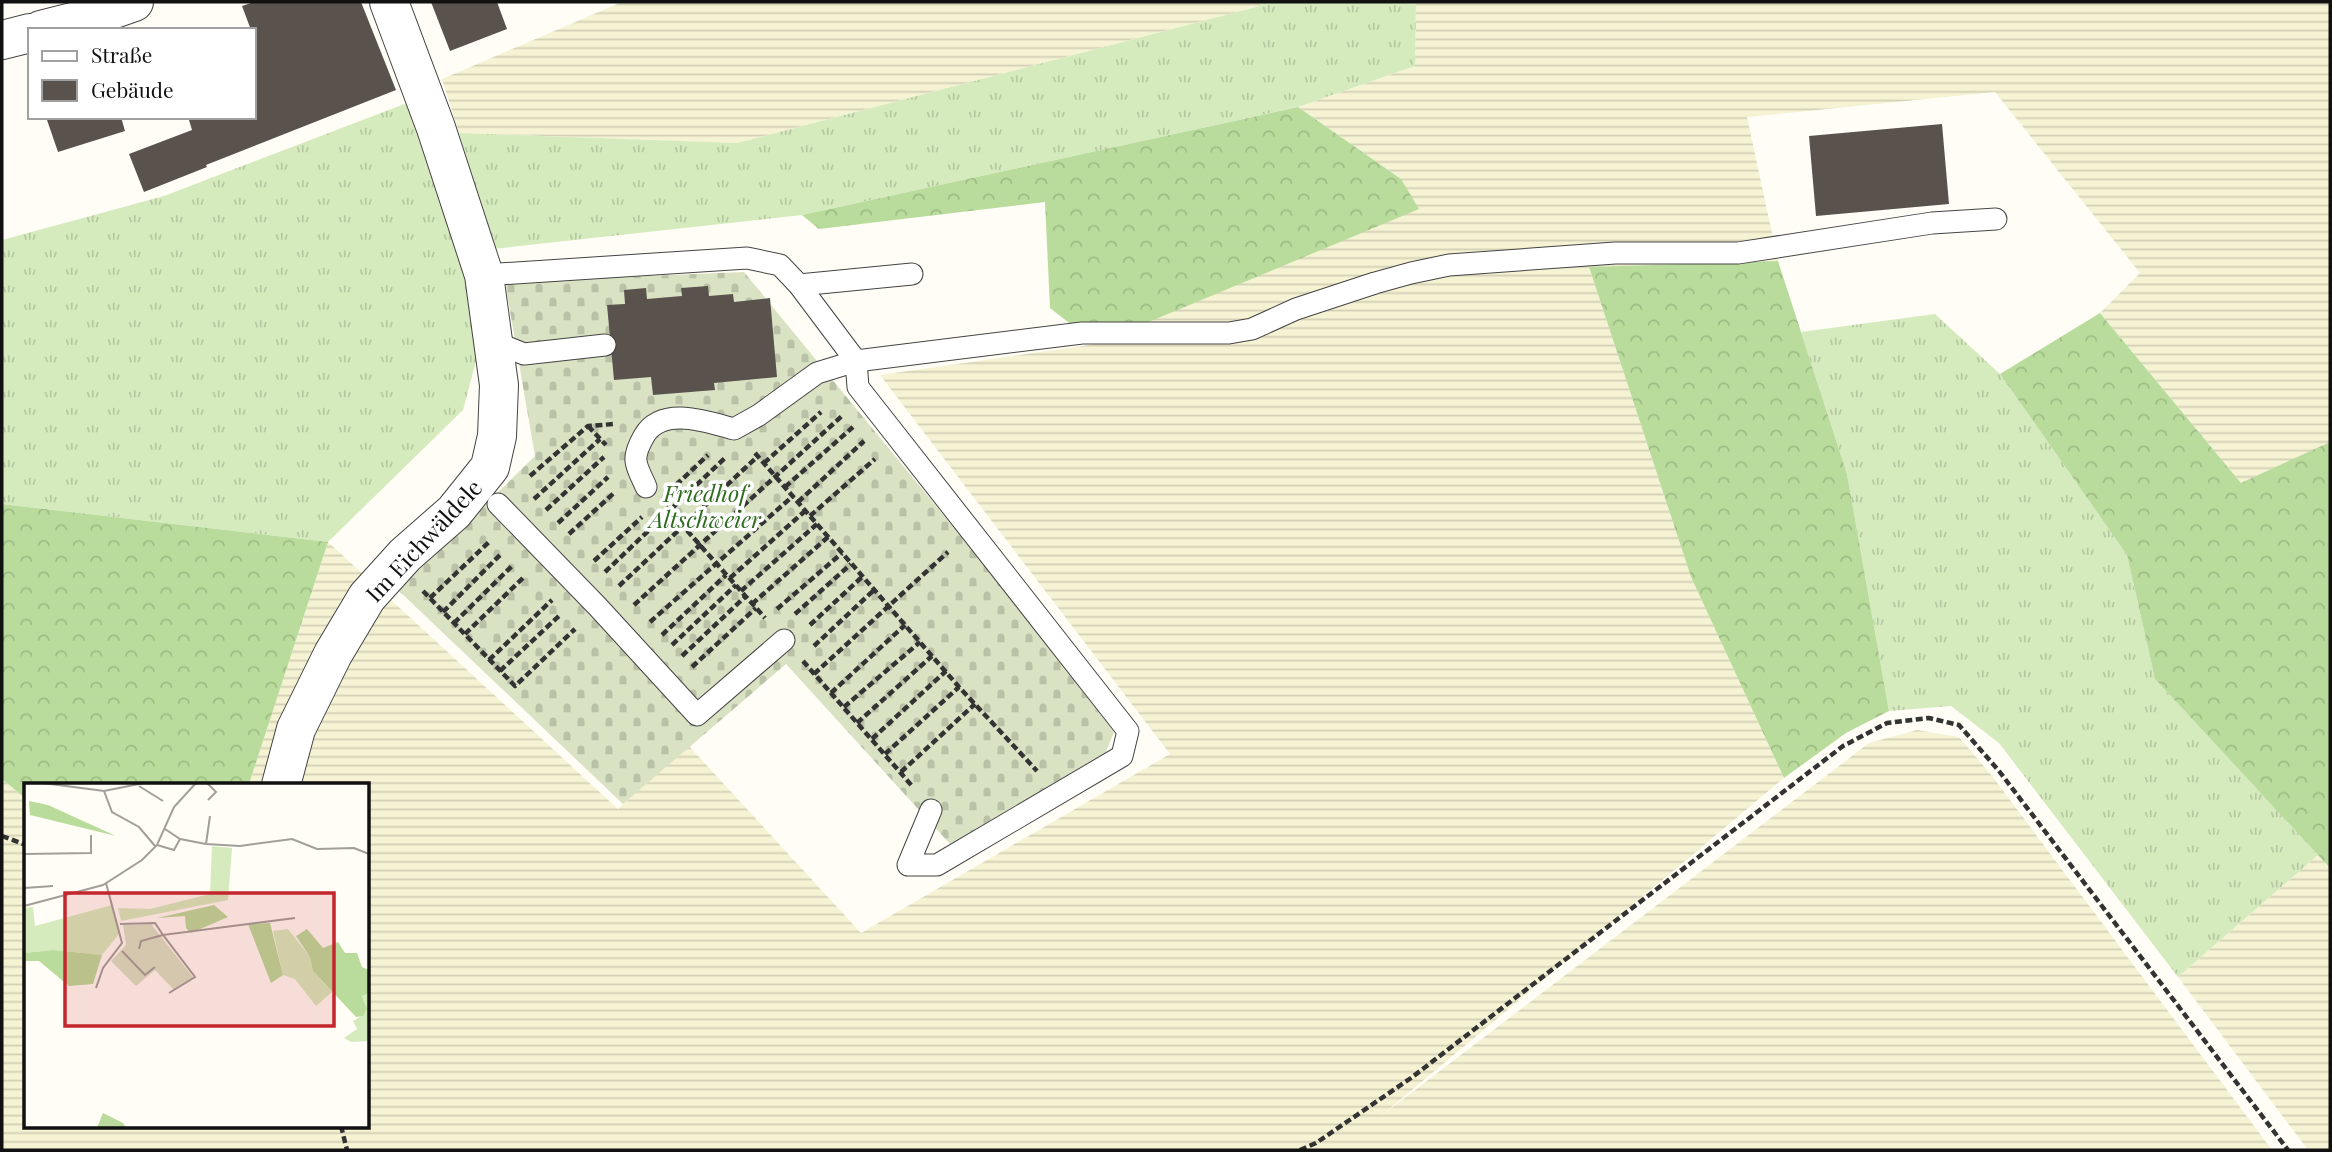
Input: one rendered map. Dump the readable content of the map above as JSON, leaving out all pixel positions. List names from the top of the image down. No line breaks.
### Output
{"streets":{"street":["Im Eichwäldele"]},"parks":["Friedhof Altschweier"],"legend":["Straße","Gebäude"]}
